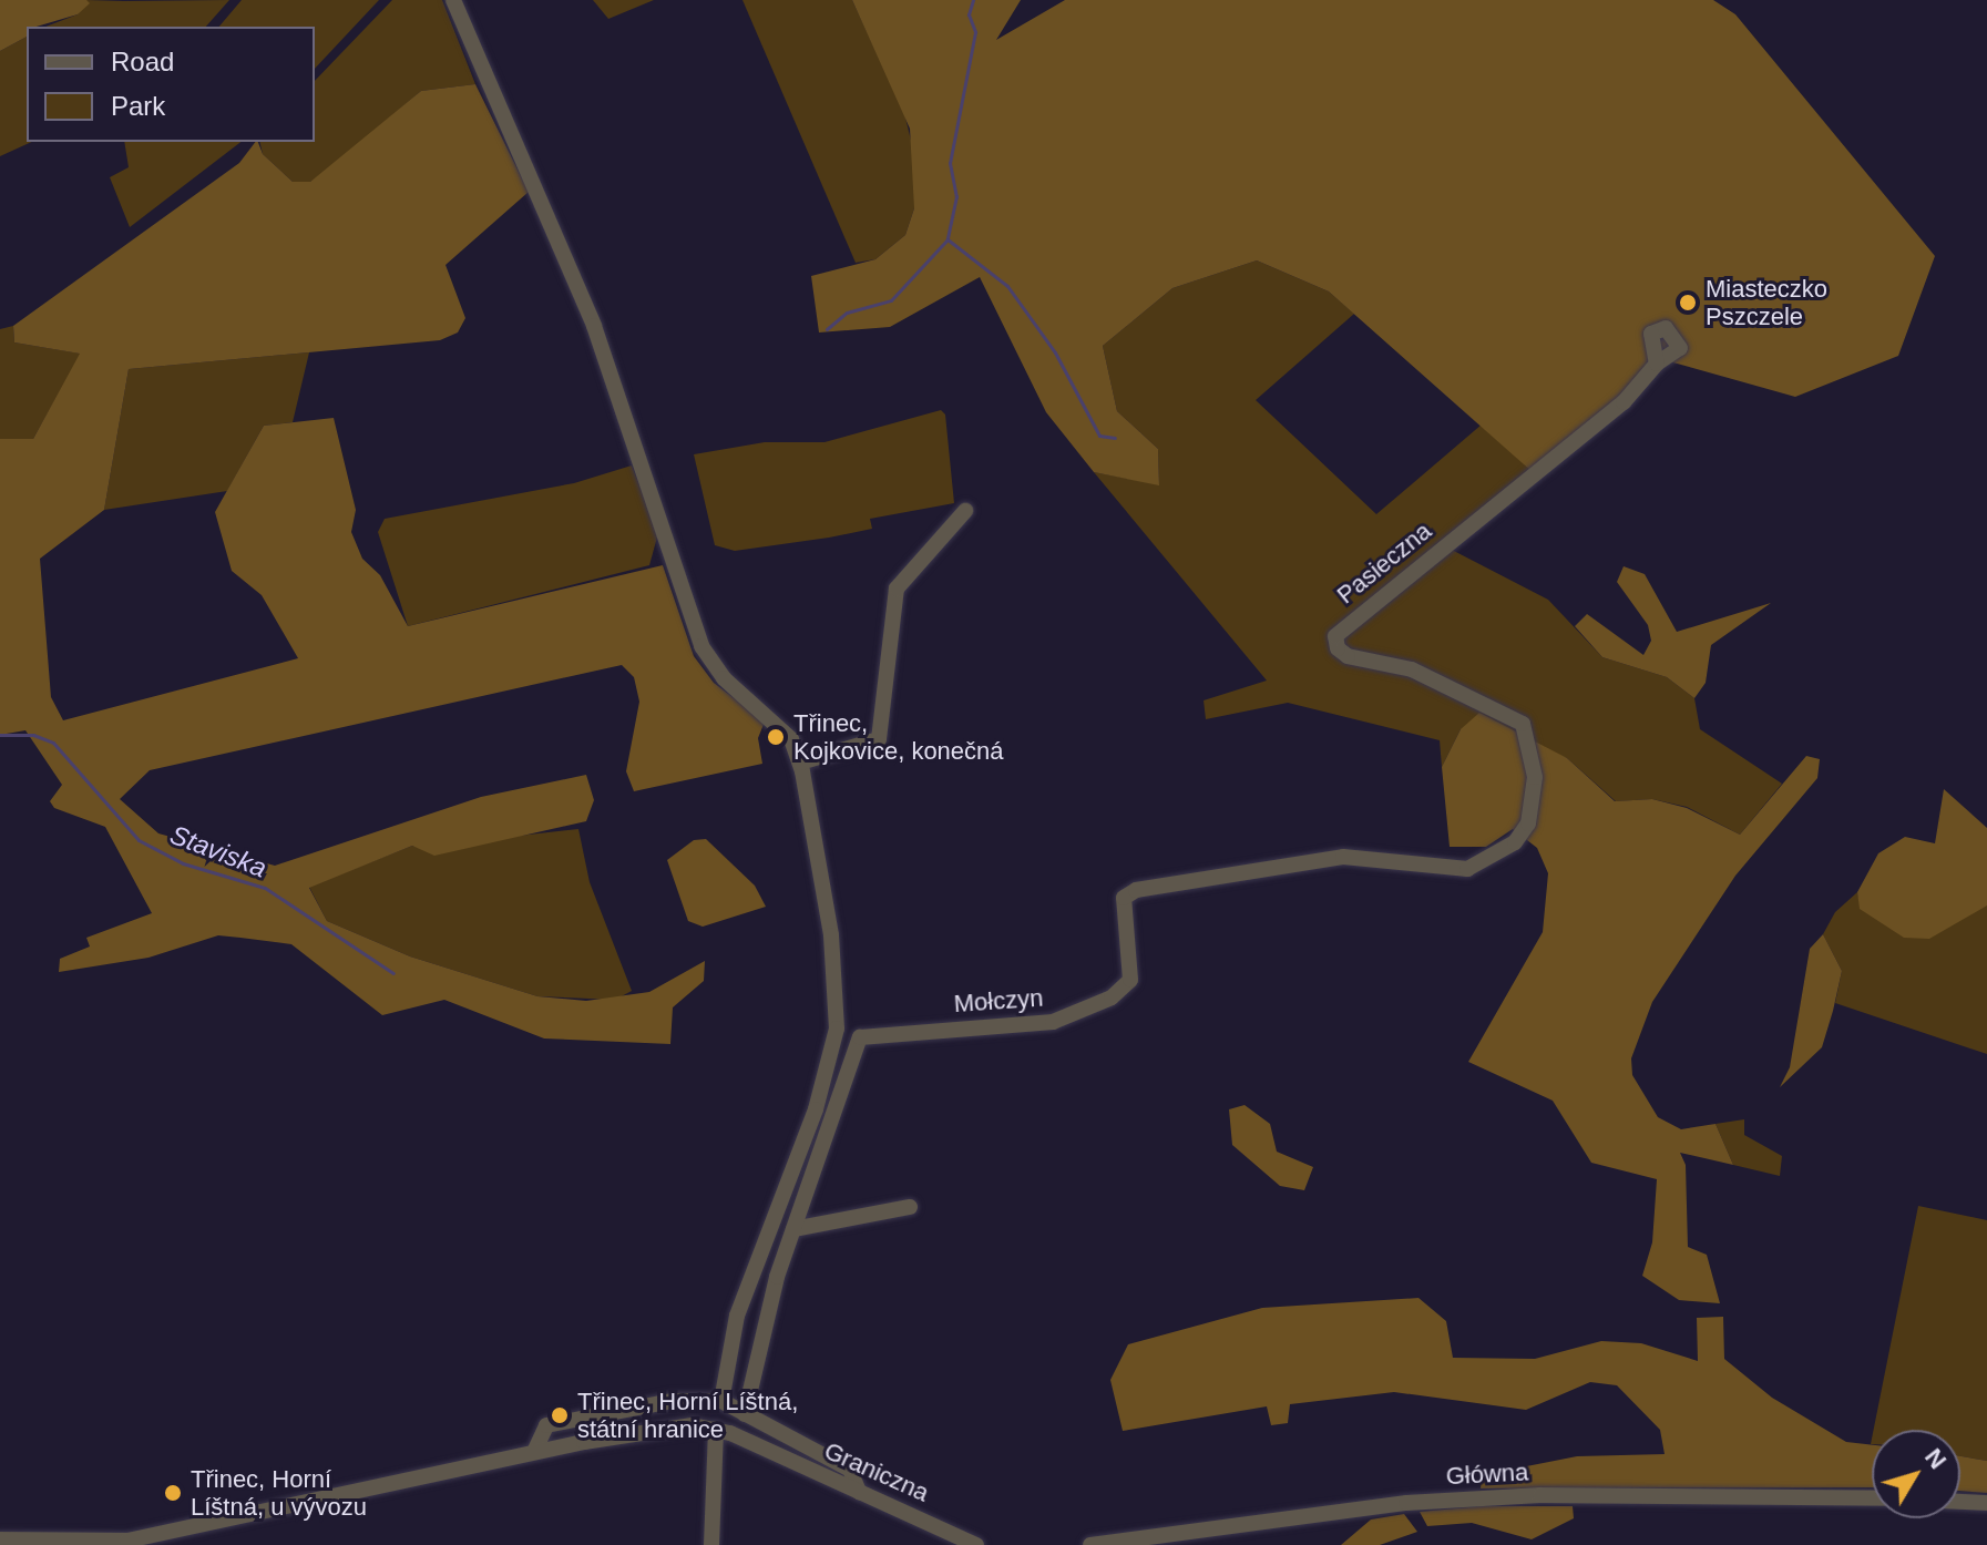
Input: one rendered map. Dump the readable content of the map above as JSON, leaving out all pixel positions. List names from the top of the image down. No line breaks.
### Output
{"streets":{"street":["Pasieczna","Mołczyn","Graniczna","Główna"]},"crossings":[["Pasieczna","Mołczyn"]],"water":["Staviska"],"places":["Miasteczko Pszczele","Třinec, Kojkovice, konečná","Třinec, Horní Líštná, státní hranice","Třinec, Horní Líštná, u vývozu"],"legend":["Road","Park"],"north":"top right"}
